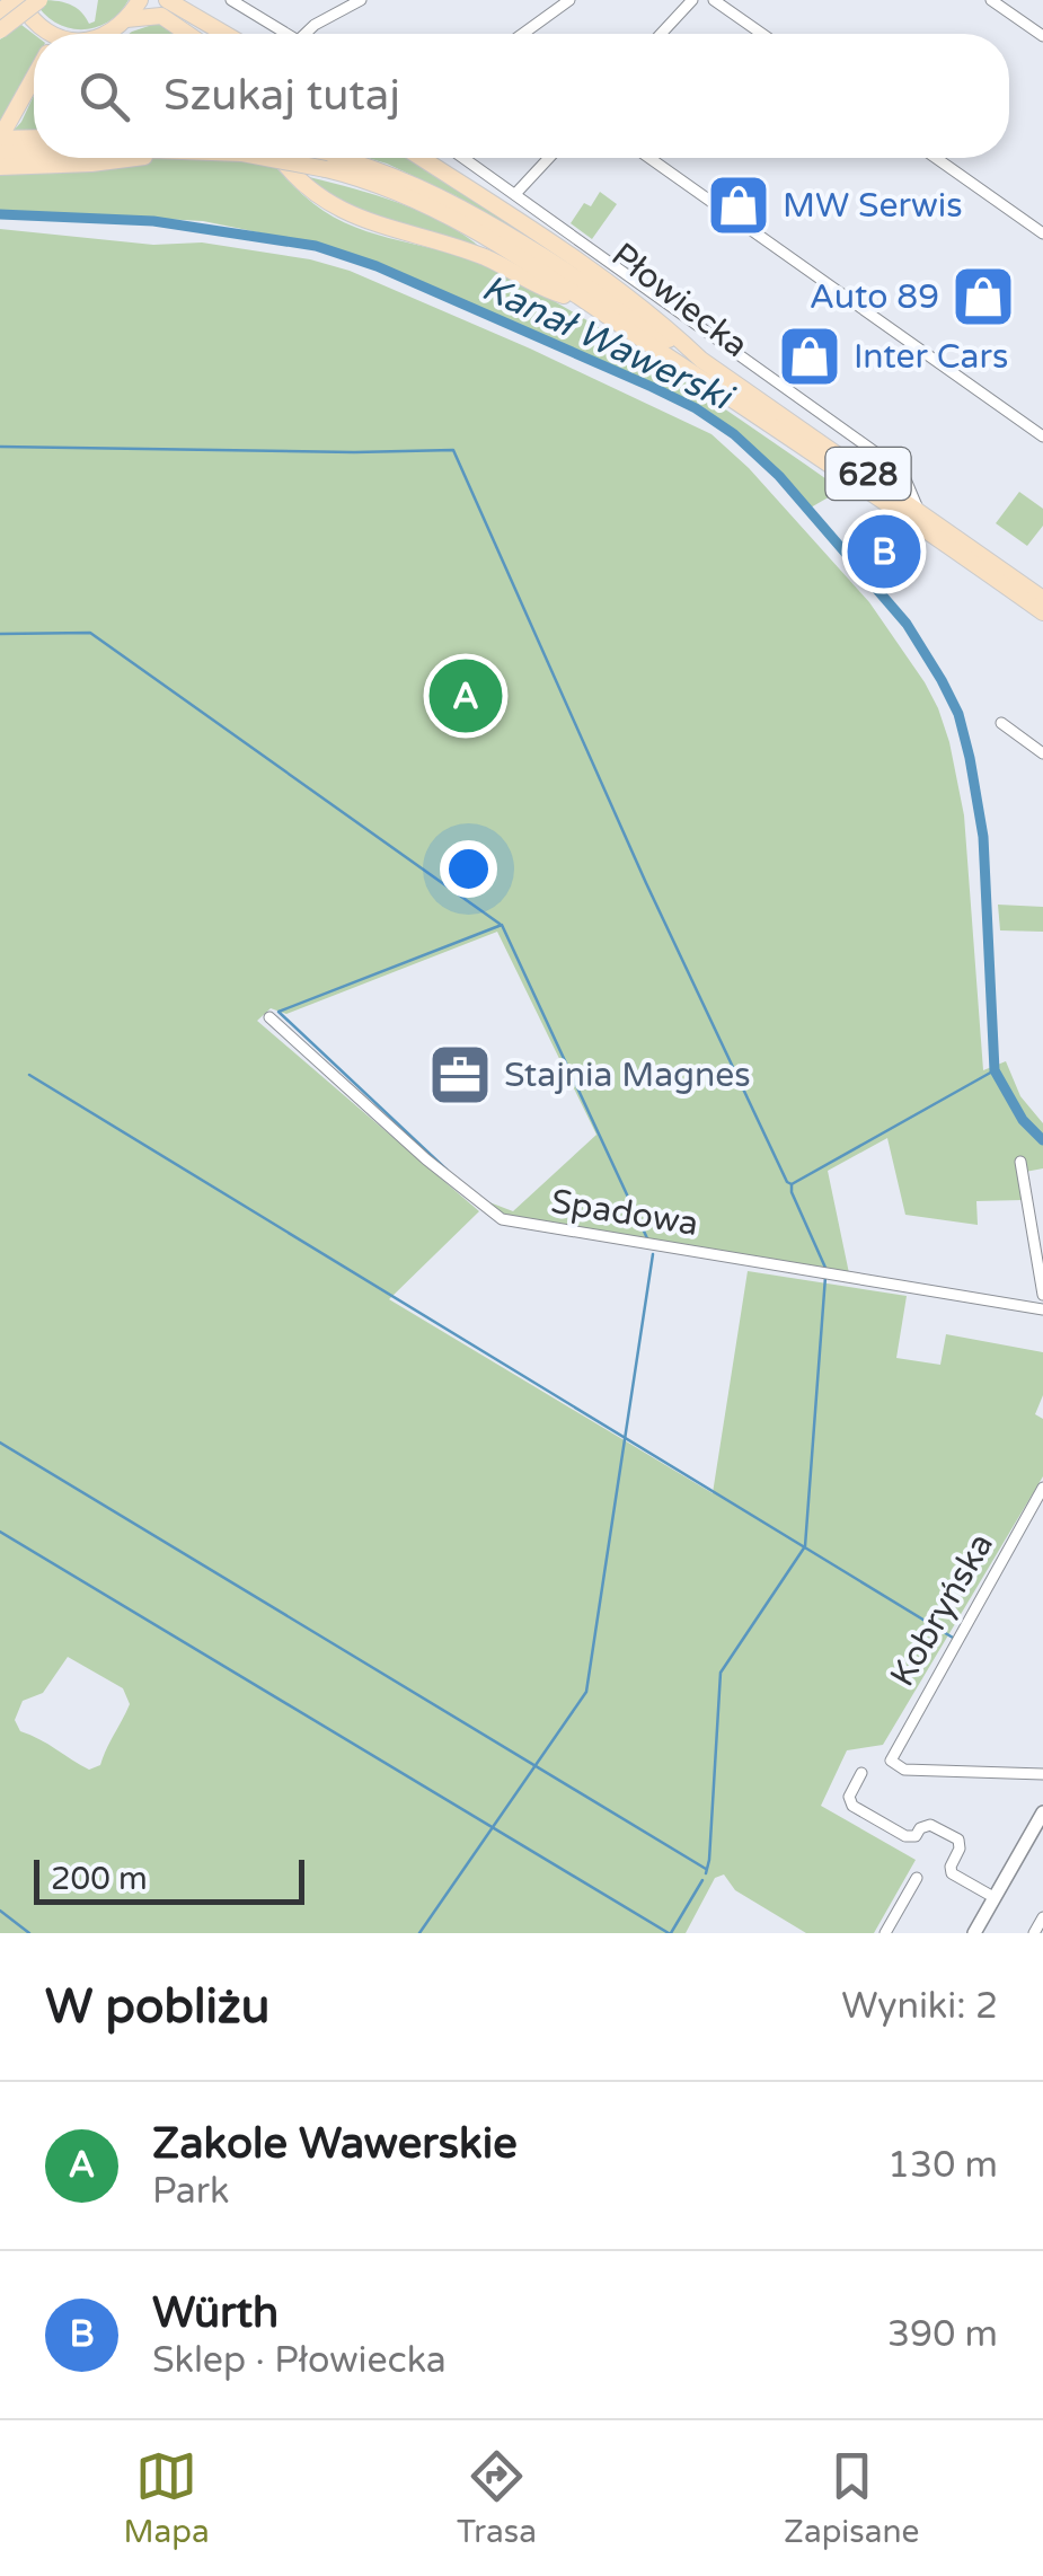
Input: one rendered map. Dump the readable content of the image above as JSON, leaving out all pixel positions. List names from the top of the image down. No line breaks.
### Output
{"streets":{"main road":["Płowiecka","628"],"street":["Spadowa","Kobryńska"]},"crossings":[["Płowiecka","628"]],"water":["Kanał Wawerski"],"places":{"shop":["MW Serwis","Auto 89","Inter Cars"],"office":["Stajnia Magnes"]},"scale_bar":"200 m","page":{"search":"Szukaj tutaj","pins":["B","A"],"scale":"200 m","heading":["W pobliżu","Wyniki: 2"],"list":[{"mark":"A","name":"Zakole Wawerskie","note":"Park","value":"130 m"},{"mark":"B","name":"Würth","note":"Sklep · Płowiecka","value":"390 m"}],"nav":["Mapa","Trasa","Zapisane"]}}
